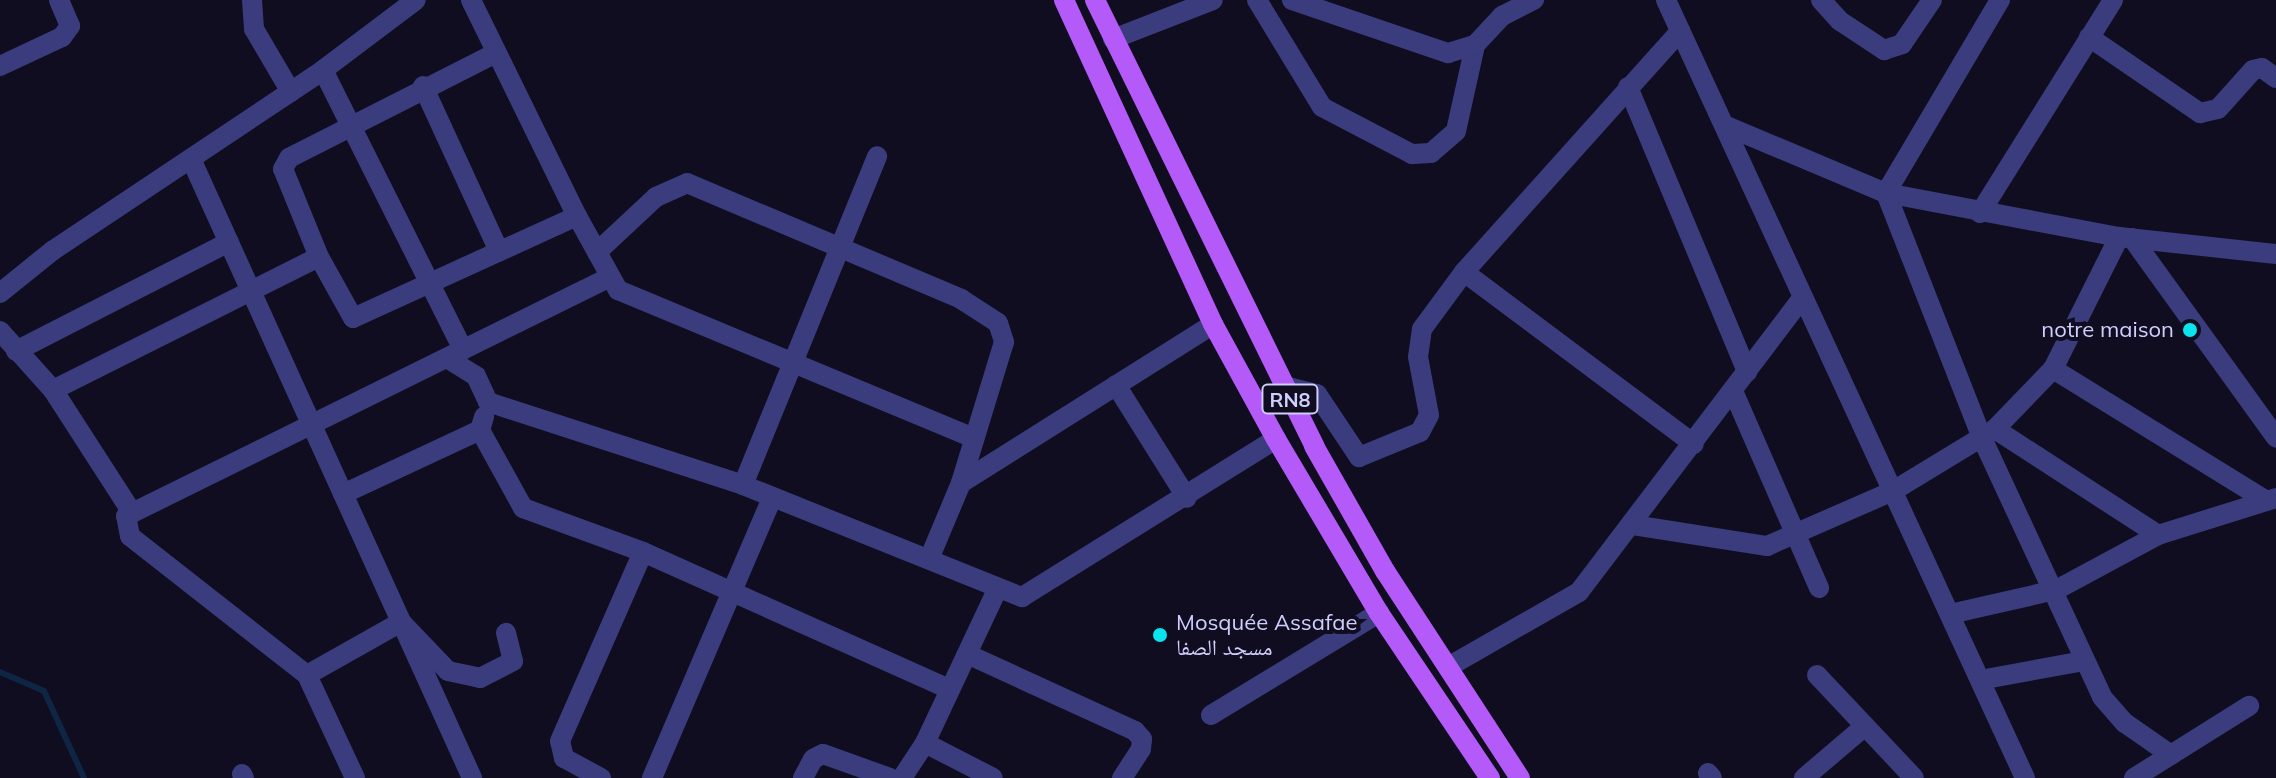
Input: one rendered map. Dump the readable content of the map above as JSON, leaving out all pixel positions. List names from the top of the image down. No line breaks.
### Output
{"streets":{"main road":["RN8"]},"places":["notre maison","Mosquée Assafae مسجد الصفا"]}
